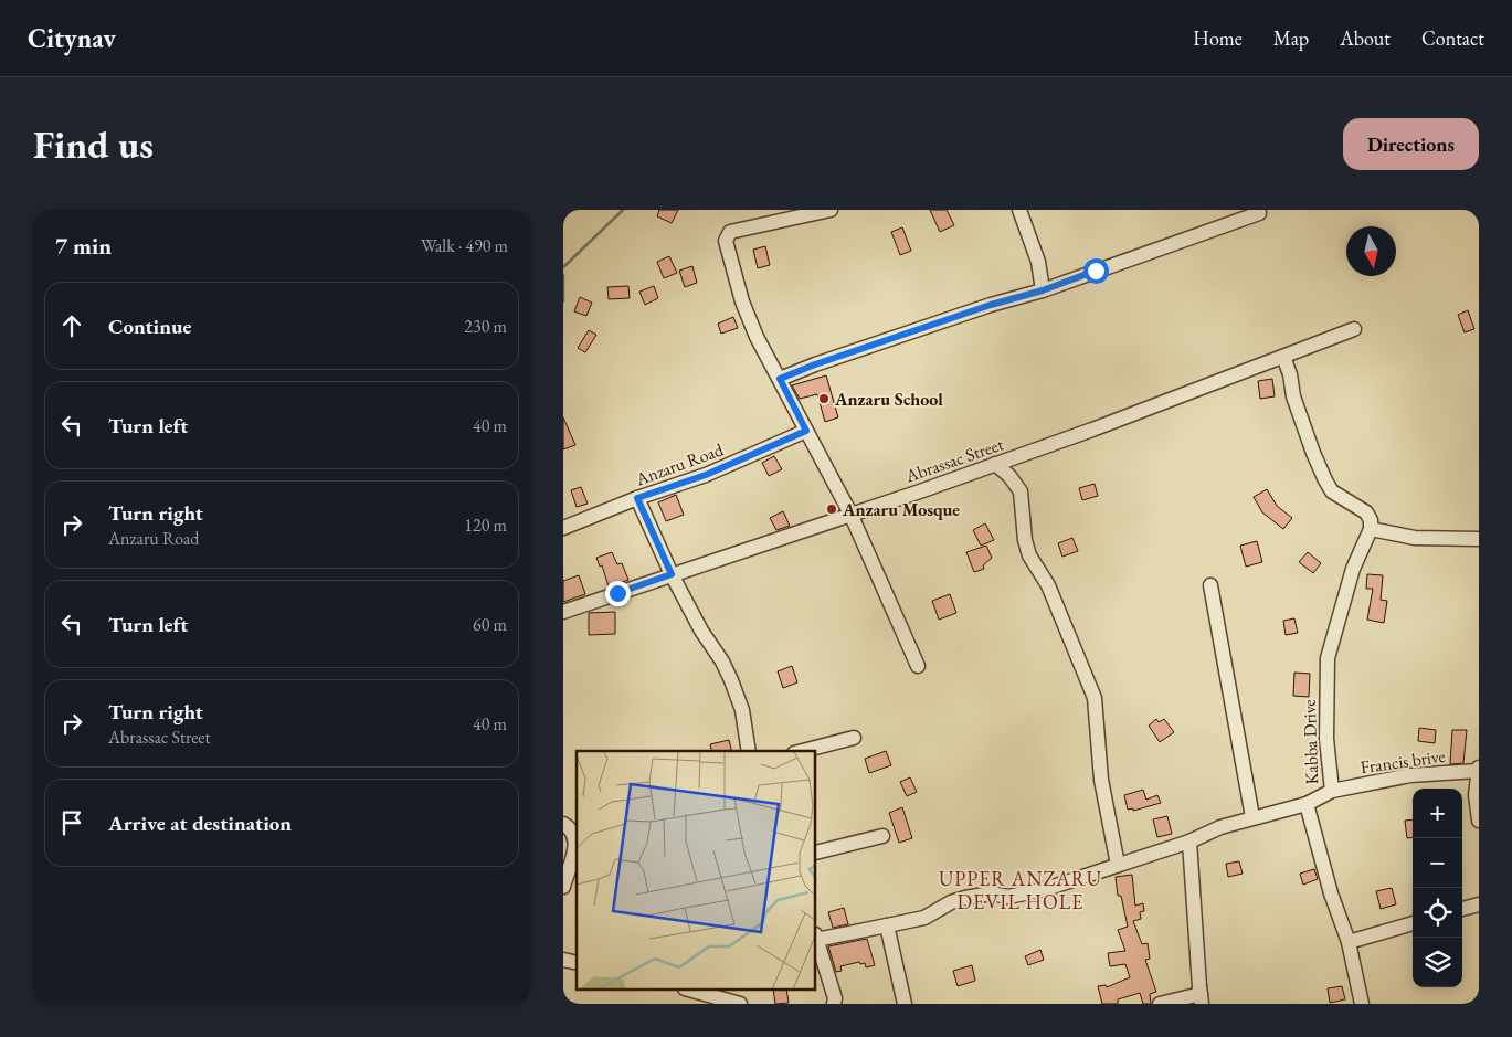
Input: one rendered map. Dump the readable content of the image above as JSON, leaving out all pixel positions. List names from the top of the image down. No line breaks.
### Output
{"streets":{"street":["Abrassac Street","Anzaru Road","Kabba Drive","Francis brive"]},"crossings":[["Kabba Drive","Francis brive"]],"districts":["UPPER ANZARU DEVIL HOLE"],"places":["Anzaru School","Anzaru Mosque"],"north":"bottom","page":{"header":"Citynav","nav":["Home","Map","About","Contact"],"buttons":"Directions","title":"Find us","heading":["7 min","Walk · 490 m"],"list":[["Continue","230 m"],["Turn left","40 m"],["Turn right","Anzaru Road","120 m"],["Turn left","60 m"],["Turn right","Abrassac Street","40 m"],"Arrive at destination"],"map_buttons":["+","−"]}}
